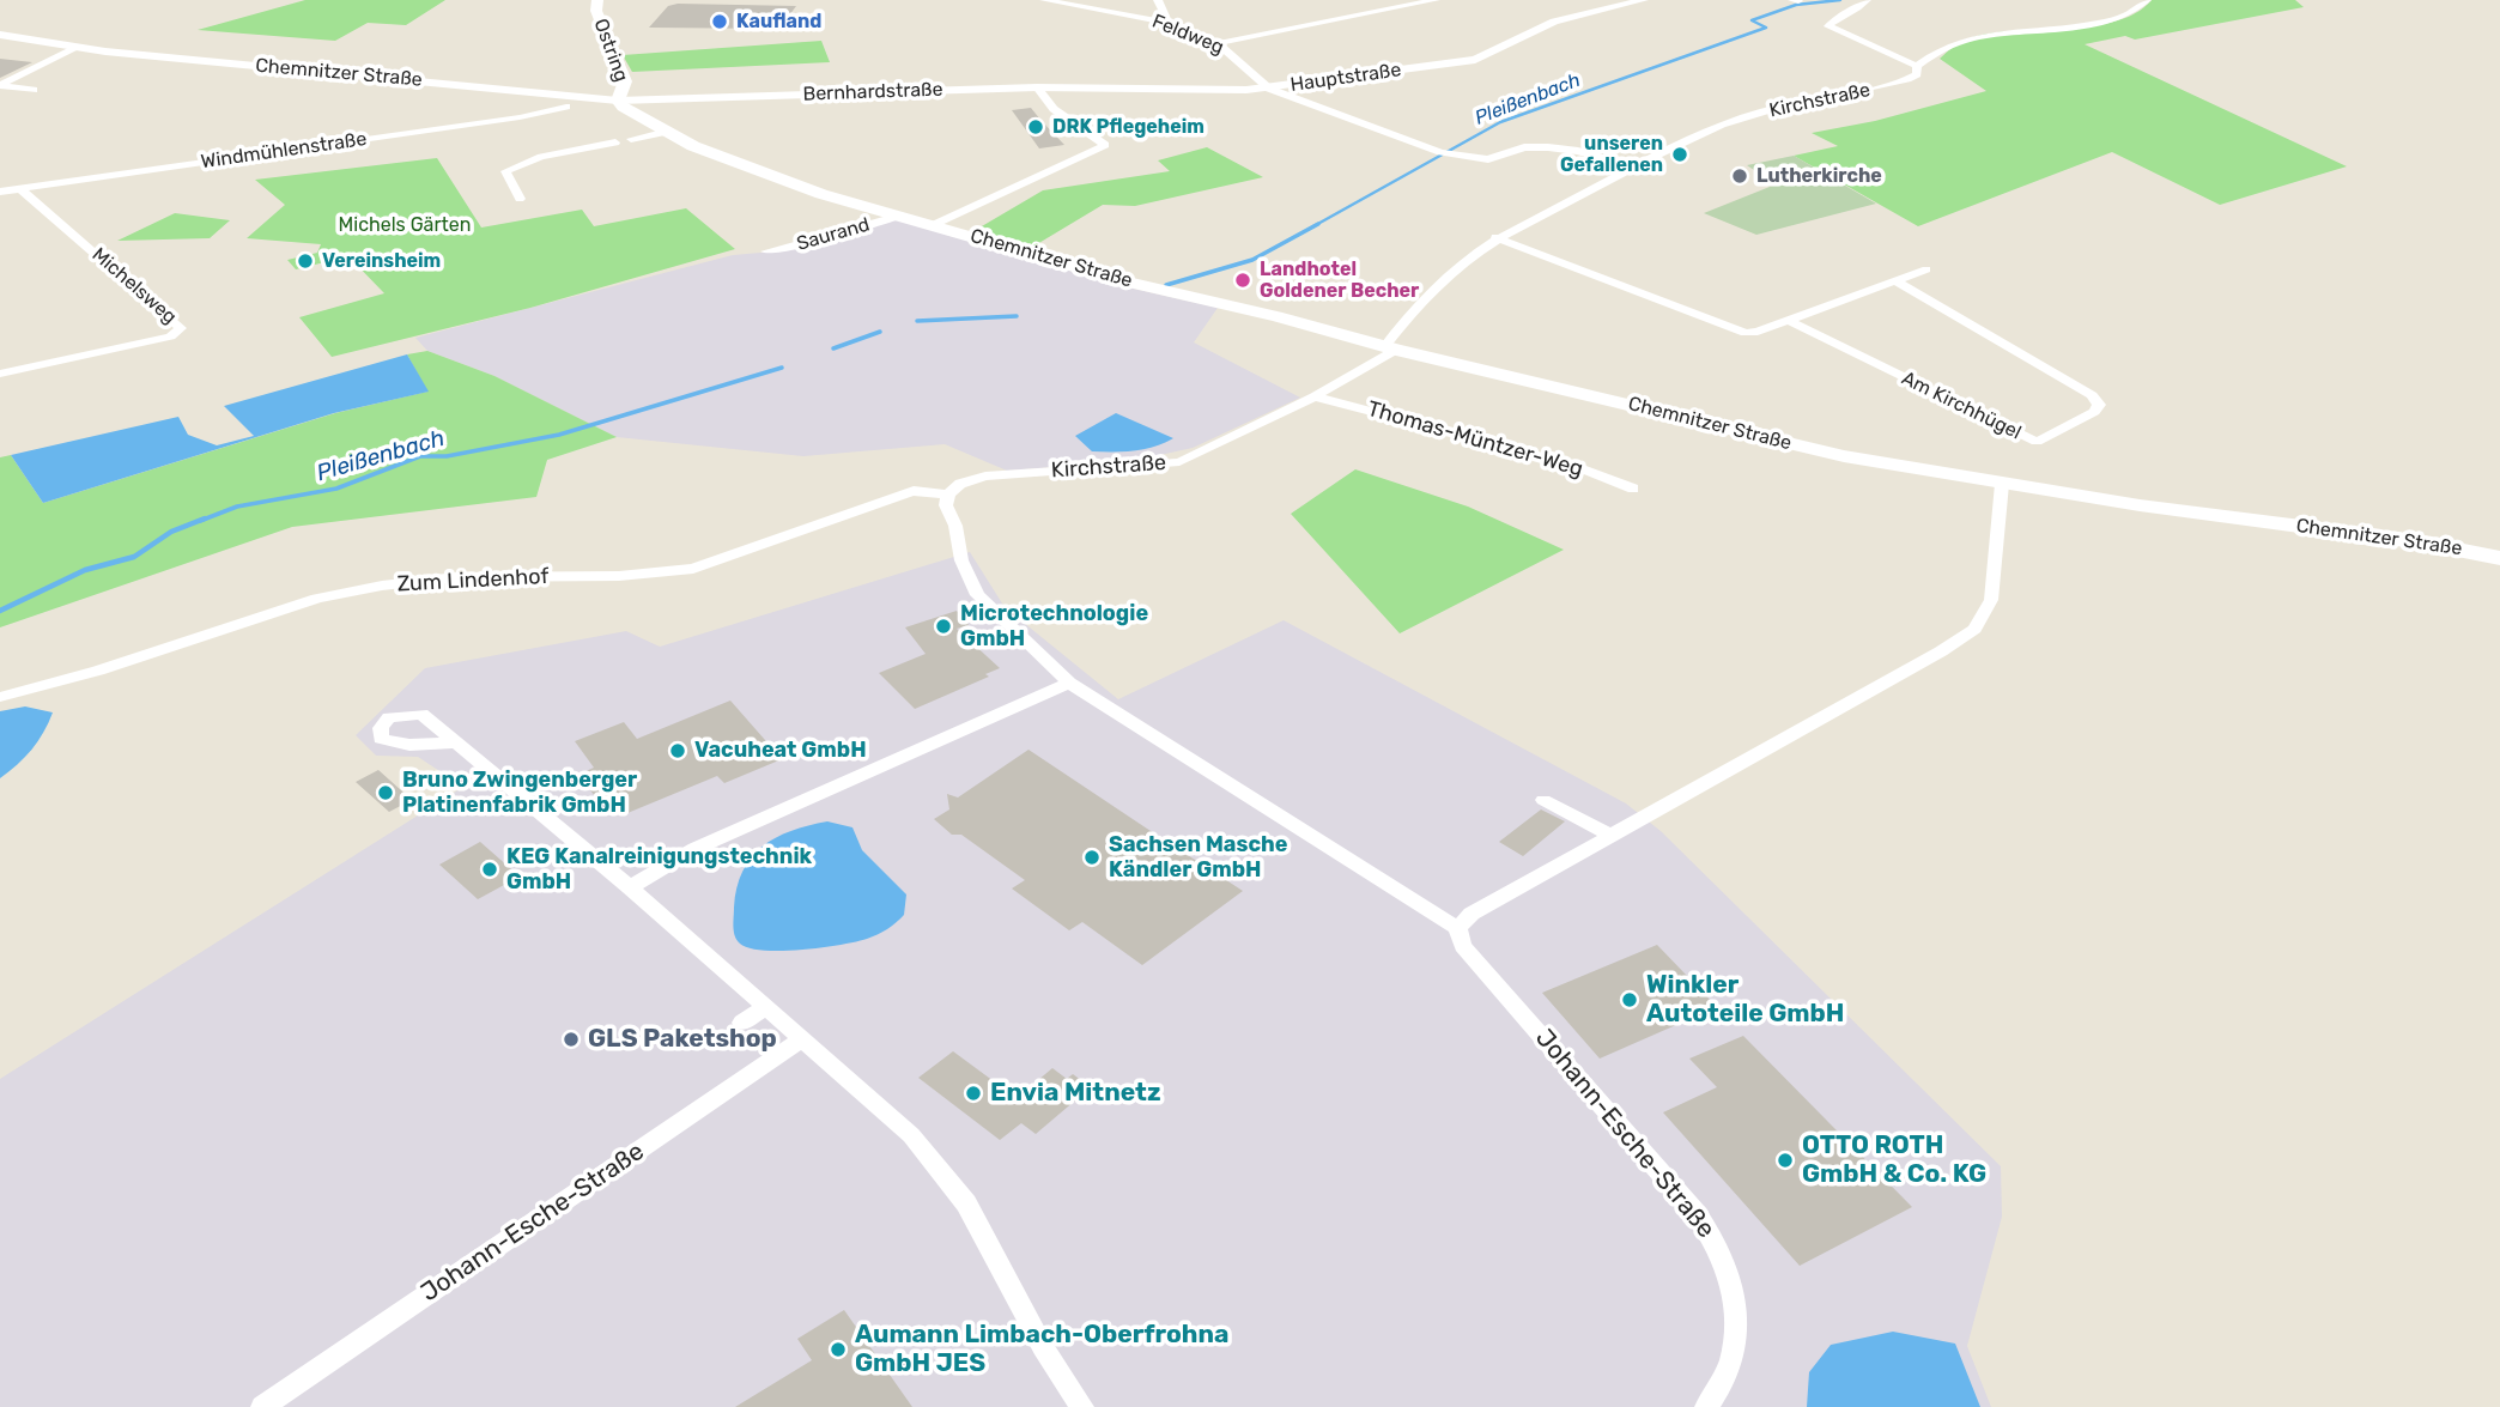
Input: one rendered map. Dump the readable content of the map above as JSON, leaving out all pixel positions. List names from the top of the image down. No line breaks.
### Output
{"streets":{"main road":["Ostring","Chemnitzer Straße"],"street":["Feldweg","Hauptstraße","Bernhardstraße","Kirchstraße","Windmühlenstraße","Saurand","Michelsweg","Am Kirchhügel","Thomas-Müntzer-Weg","Zum Lindenhof","Johann-Esche-Straße"]},"crossings":[["Feldweg","Hauptstraße"],["Ostring","Chemnitzer Straße"],["Ostring","Bernhardstraße"],["Chemnitzer Straße","Hauptstraße"],["Chemnitzer Straße","Bernhardstraße"],["Chemnitzer Straße","Kirchstraße"],["Chemnitzer Straße","Saurand"],["Hauptstraße","Bernhardstraße"],["Kirchstraße","Thomas-Müntzer-Weg"],["Kirchstraße","Zum Lindenhof"],["Kirchstraße","Johann-Esche-Straße"],["Windmühlenstraße","Michelsweg"],["Zum Lindenhof","Johann-Esche-Straße"]],"water":["Pleißenbach"],"parks":["Michels Gärten"],"places":["Kaufland","DRK Pflegeheim","unseren Gefallenen","Lutherkirche","Vereinsheim","Landhotel Goldener Becher","Microtechnologie GmbH","Vacuheat GmbH","Bruno Zwingenberger Platinenfabrik GmbH","Sachsen Masche Kändler GmbH","KEG Kanalreinigungstechnik GmbH","Winkler Autoteile GmbH","GLS Paketshop","Envia Mitnetz","OTTO ROTH GmbH & Co. KG","Aumann Limbach-Oberfrohna GmbH JES"]}
